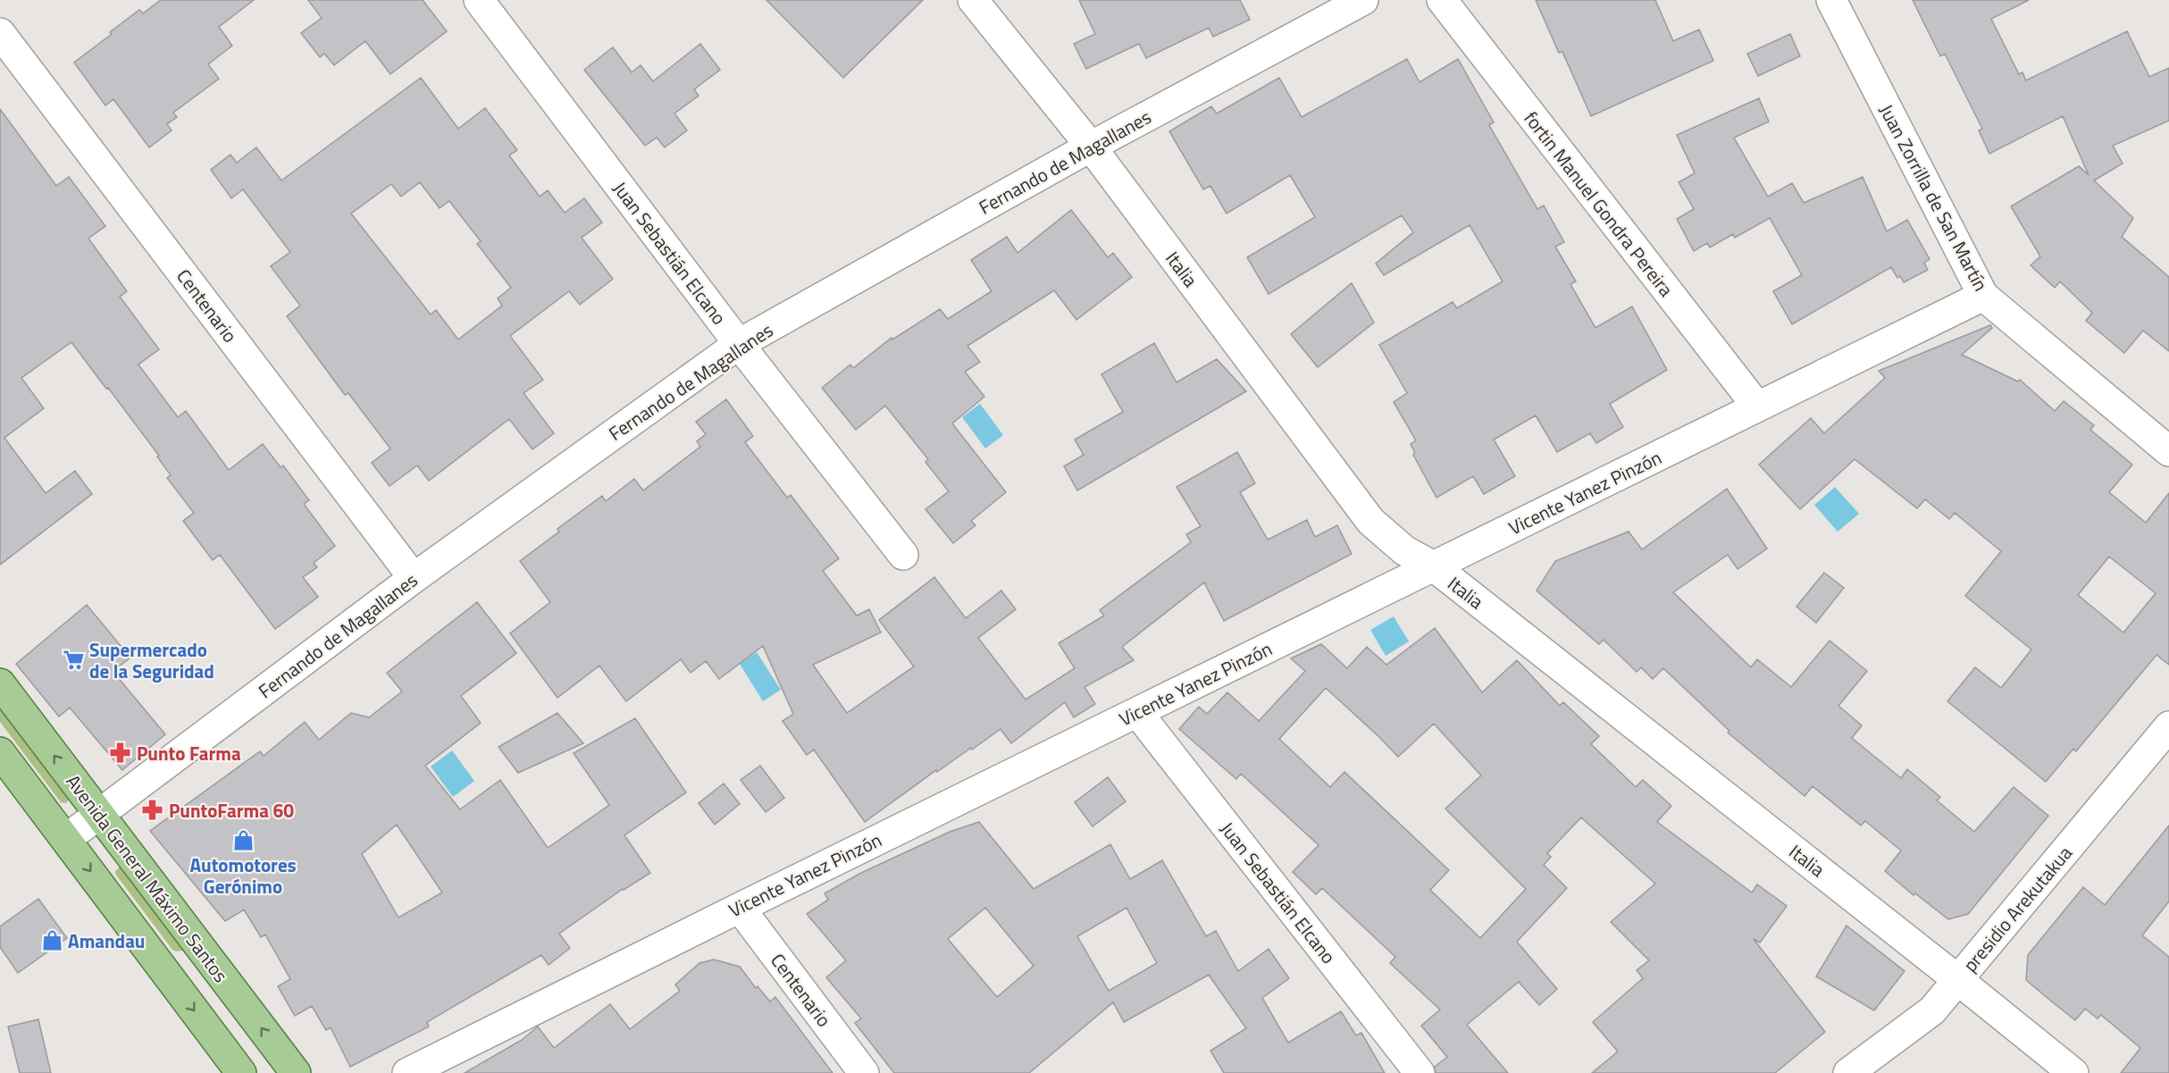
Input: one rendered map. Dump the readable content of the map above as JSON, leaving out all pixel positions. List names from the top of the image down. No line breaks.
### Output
{"streets":{"main road":["Avenida General Máximo Santos"],"street":["Fernando de Magallanes","Juan Zorrilla de San Martín","fortin Manuel Gondra Pereira","Juan Sebastián Elcano","Italia","Centenario","Vicente Yanez Pinzón","presidio Arekutakua"]},"crossings":[["Fernando de Magallanes","Juan Sebastián Elcano"],["Fernando de Magallanes","Italia"],["Fernando de Magallanes","Centenario"],["Fernando de Magallanes","Avenida General Máximo Santos"],["Juan Zorrilla de San Martín","Vicente Yanez Pinzón"],["fortin Manuel Gondra Pereira","Vicente Yanez Pinzón"],["Juan Sebastián Elcano","Vicente Yanez Pinzón"],["Italia","Vicente Yanez Pinzón"],["Italia","presidio Arekutakua"],["Centenario","Vicente Yanez Pinzón"]],"places":{"supermarket":["Supermercado de la Seguridad"],"pharmacy":["Punto Farma","PuntoFarma 60"],"shop":["Automotores Gerónimo","Amandau"]}}
